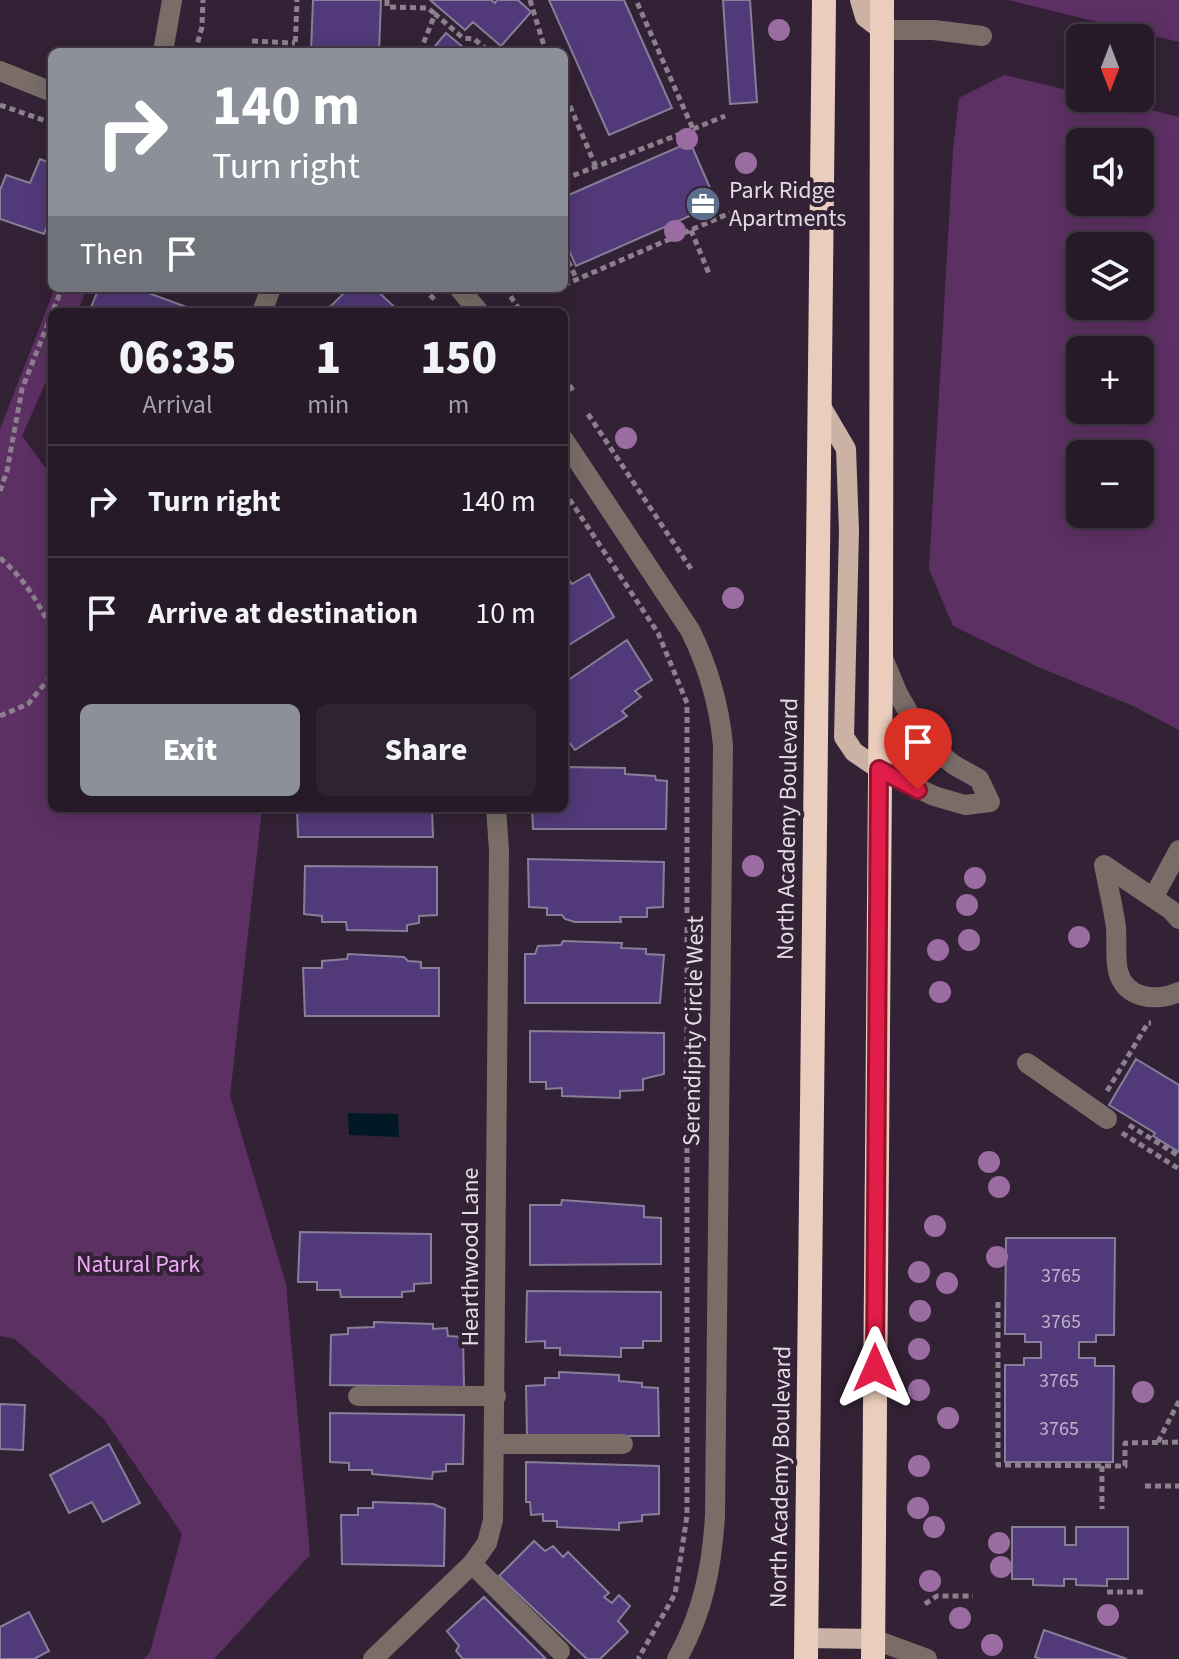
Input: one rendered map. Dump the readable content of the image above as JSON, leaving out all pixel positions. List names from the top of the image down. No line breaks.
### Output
{"streets":{"highway":["North Academy Boulevard"],"street":["Serendipity Circle West","Hearthwood Lane"]},"parks":["Natural Park"],"places":{"office":["Park Ridge Apartments"]},"house_numbers":["3765","3765","3765","3765"],"north":"bottom","page":{"map_buttons":["+","−"],"turn":["140 m","Turn right"],"then":"Then","eta":["06:35","Arrival","1","min","150","m"],"list":[{"name":"Turn right","value":"140 m"},{"name":"Arrive at destination","value":"10 m"}],"buttons":["Exit","Share"]}}
